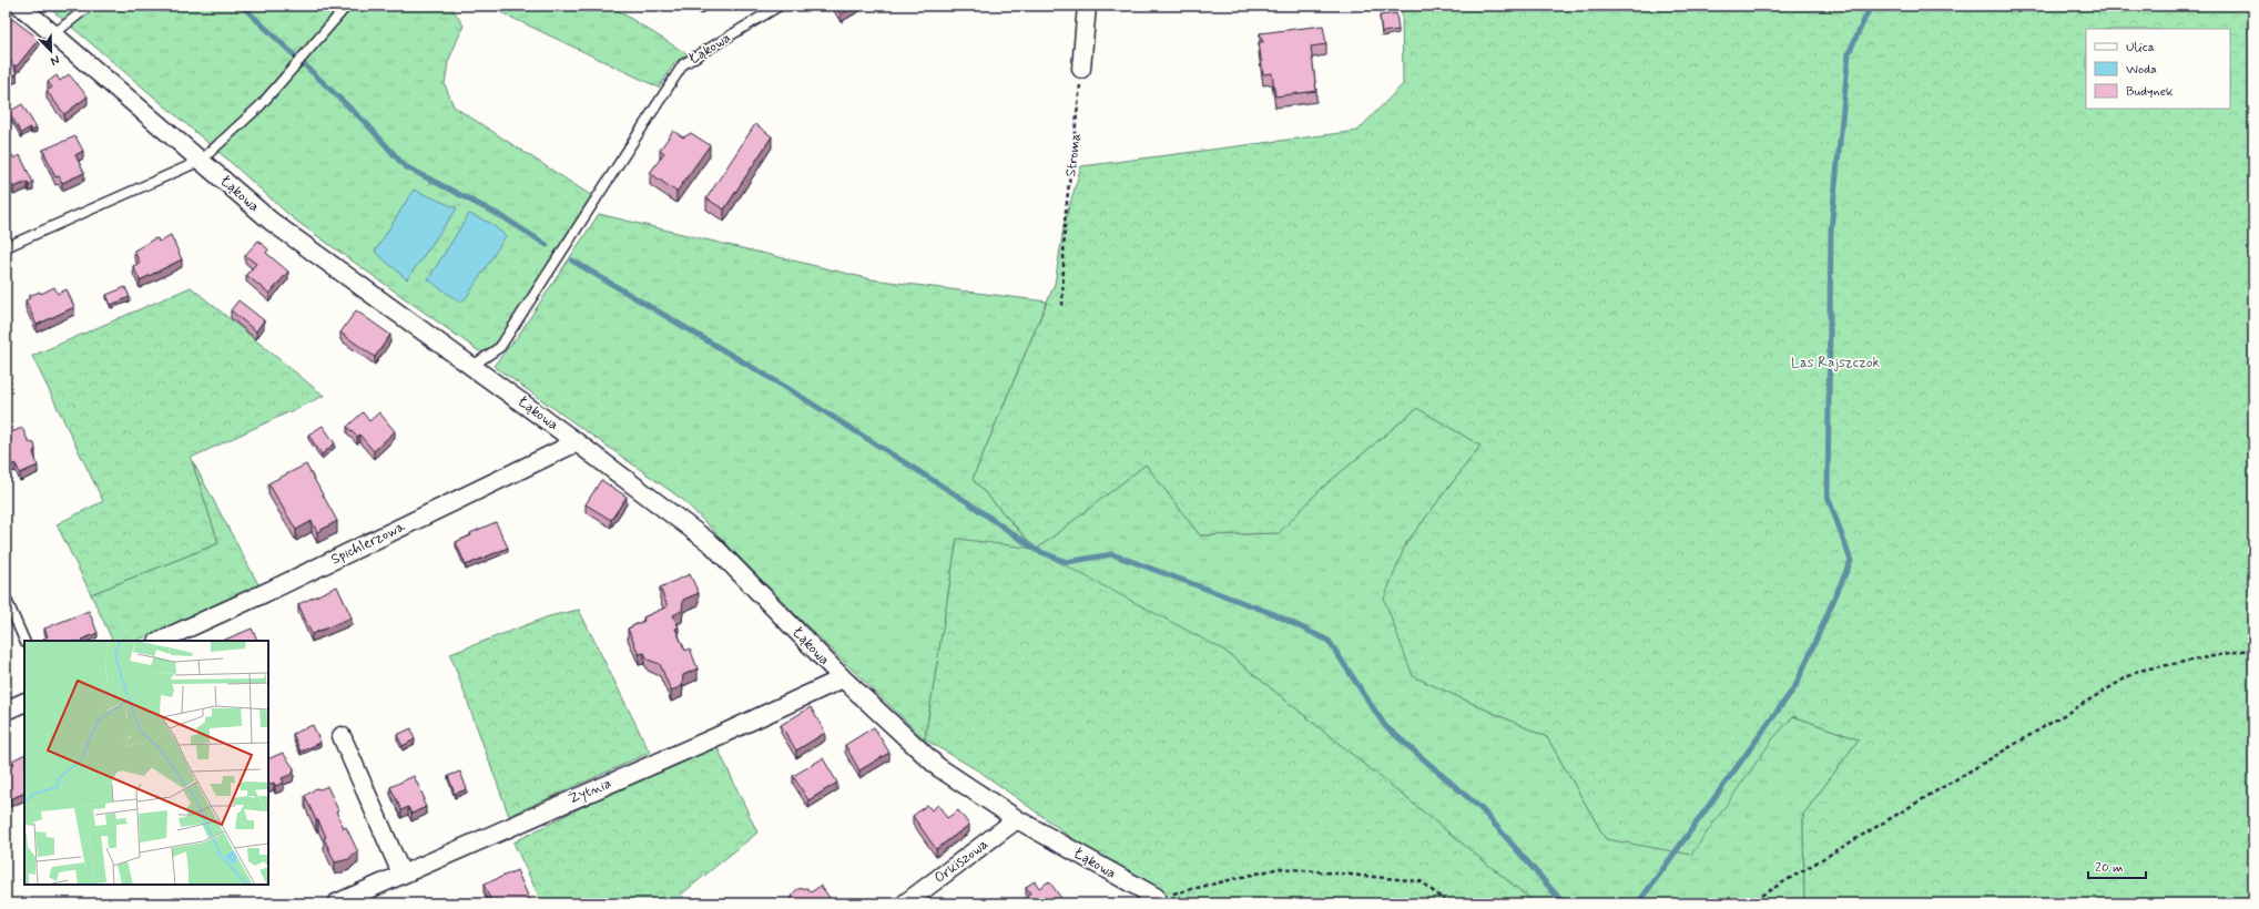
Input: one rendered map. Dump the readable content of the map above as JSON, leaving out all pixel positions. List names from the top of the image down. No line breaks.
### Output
{"streets":{"street":["Łąkowa","Spichlerzowa","Żytnia","Orkiszowa"],"path":["Stroma"]},"crossings":[["Łąkowa","Spichlerzowa"],["Łąkowa","Żytnia"],["Łąkowa","Orkiszowa"]],"parks":["Las Rajszczok"],"legend":["Ulica","Woda","Budynek"],"scale_bar":"20 m","north":"bottom right"}
